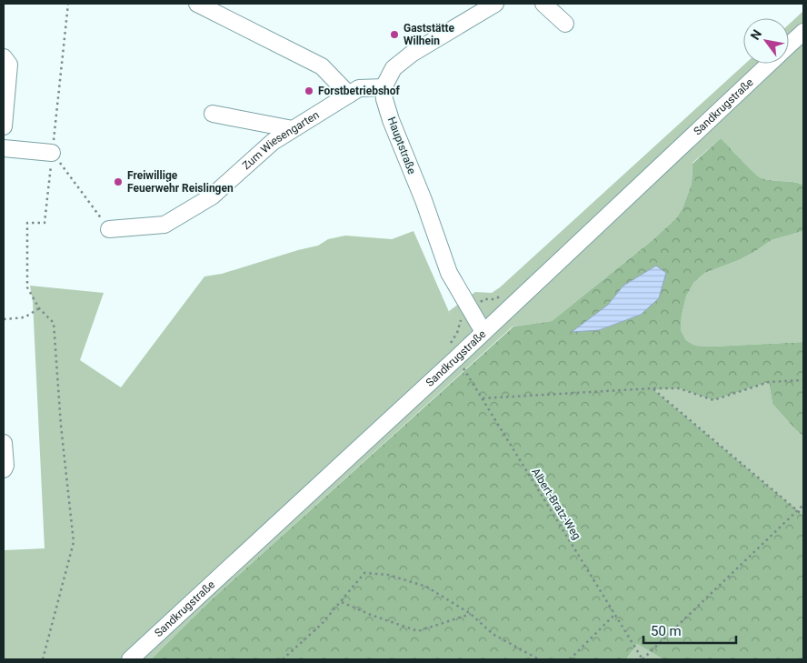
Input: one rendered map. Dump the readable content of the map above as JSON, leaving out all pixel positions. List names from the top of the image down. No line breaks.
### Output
{"streets":{"street":["Sandkrugstraße","Zum Wiesengarten","Hauptstraße"],"path":["Albert-Bratz-Weg"]},"crossings":[["Sandkrugstraße","Hauptstraße"],["Sandkrugstraße","Albert-Bratz-Weg"],["Zum Wiesengarten","Hauptstraße"]],"places":["Gaststätte Wilhein","Forstbetriebshof","Freiwillige Feuerwehr Reislingen"],"scale_bar":"50 m","north":"top left"}
